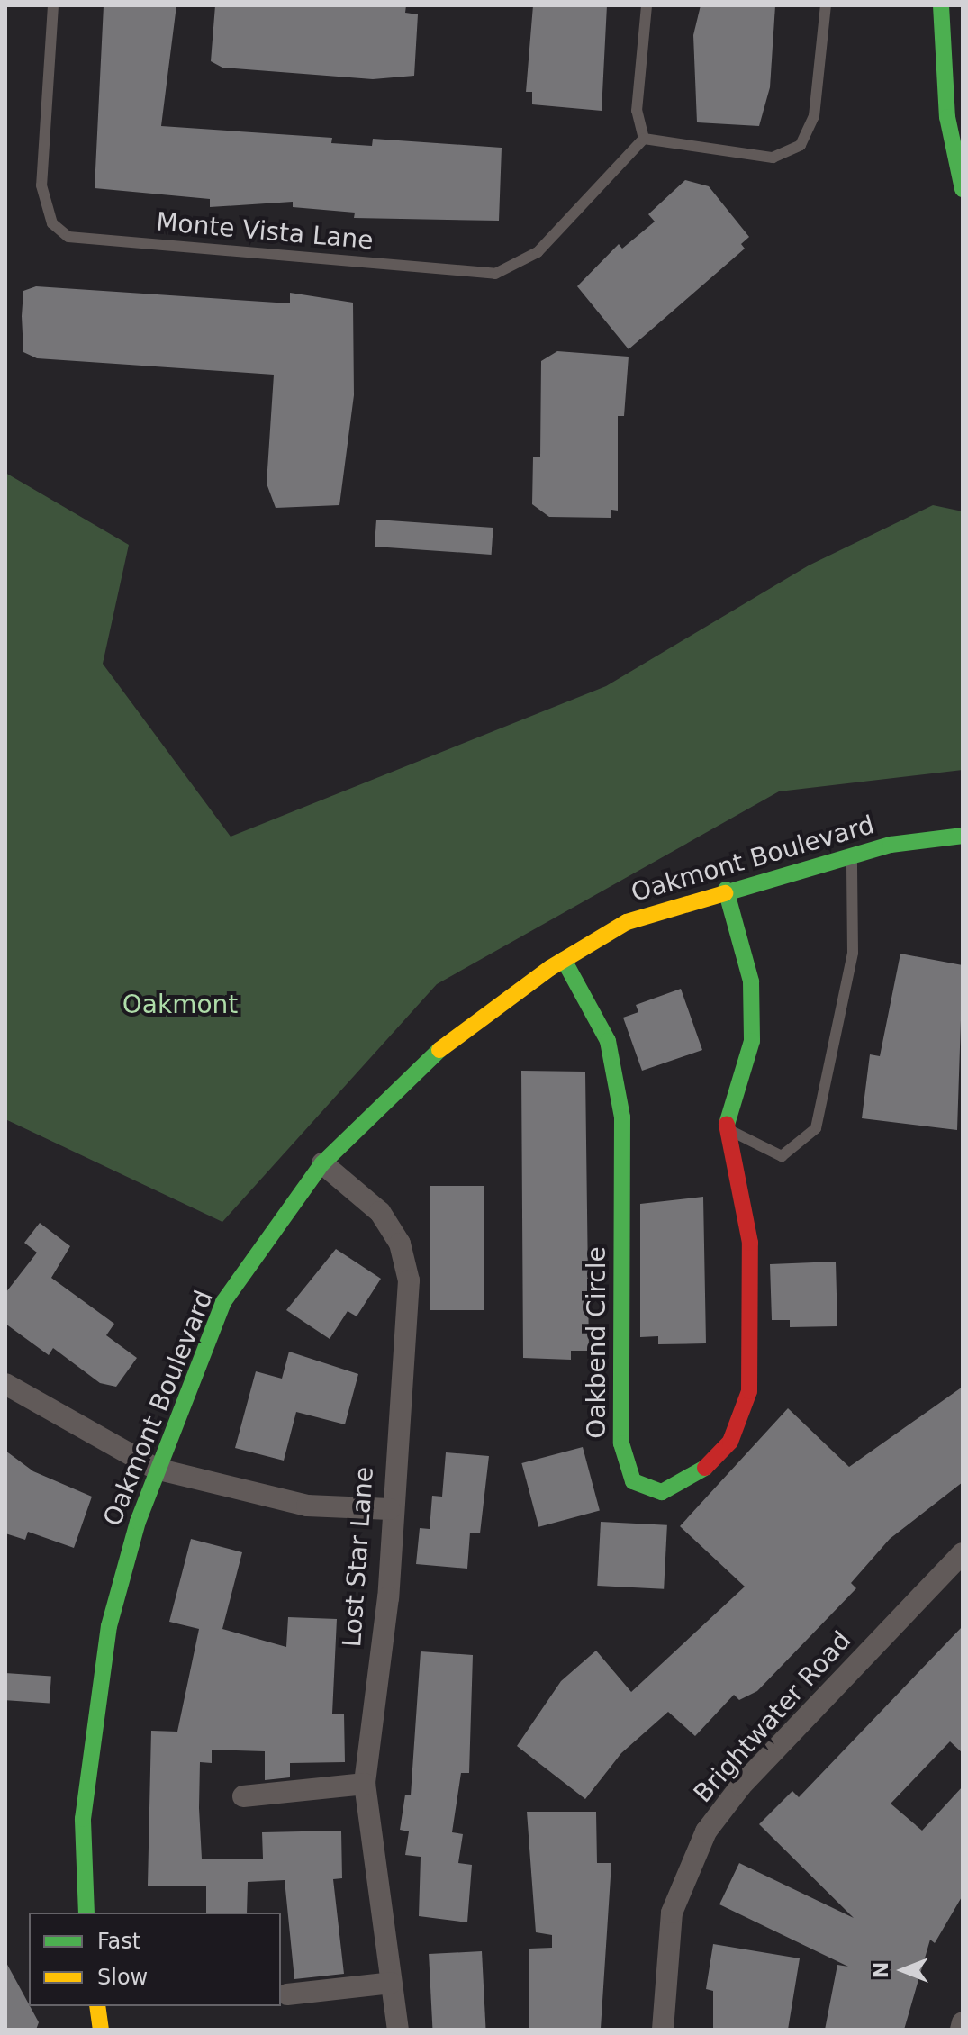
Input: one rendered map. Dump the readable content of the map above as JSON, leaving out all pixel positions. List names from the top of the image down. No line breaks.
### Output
{"streets":{"street":["Oakmont Boulevard","Oakbend Circle","Lost Star Lane","Brightwater Road"],"lane":["Monte Vista Lane"]},"crossings":[["Oakmont Boulevard","Oakbend Circle"],["Oakmont Boulevard","Lost Star Lane"]],"parks":["Oakmont"],"legend":["Fast","Slow"],"north":"left"}
